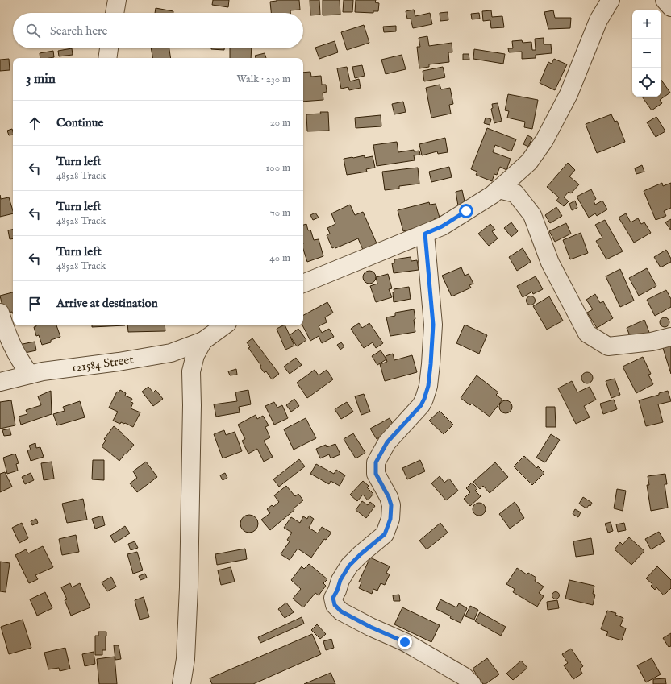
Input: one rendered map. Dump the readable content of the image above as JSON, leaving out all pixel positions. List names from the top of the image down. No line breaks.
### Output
{"streets":{"street":["121584 Street"]},"page":{"map_buttons":["+","−"],"search":"Search here","heading":["3 min","Walk · 230 m"],"list":[["Continue","20 m"],["Turn left","48528 Track","100 m"],["Turn left","48528 Track","70 m"],["Turn left","48528 Track","40 m"],"Arrive at destination"]}}
